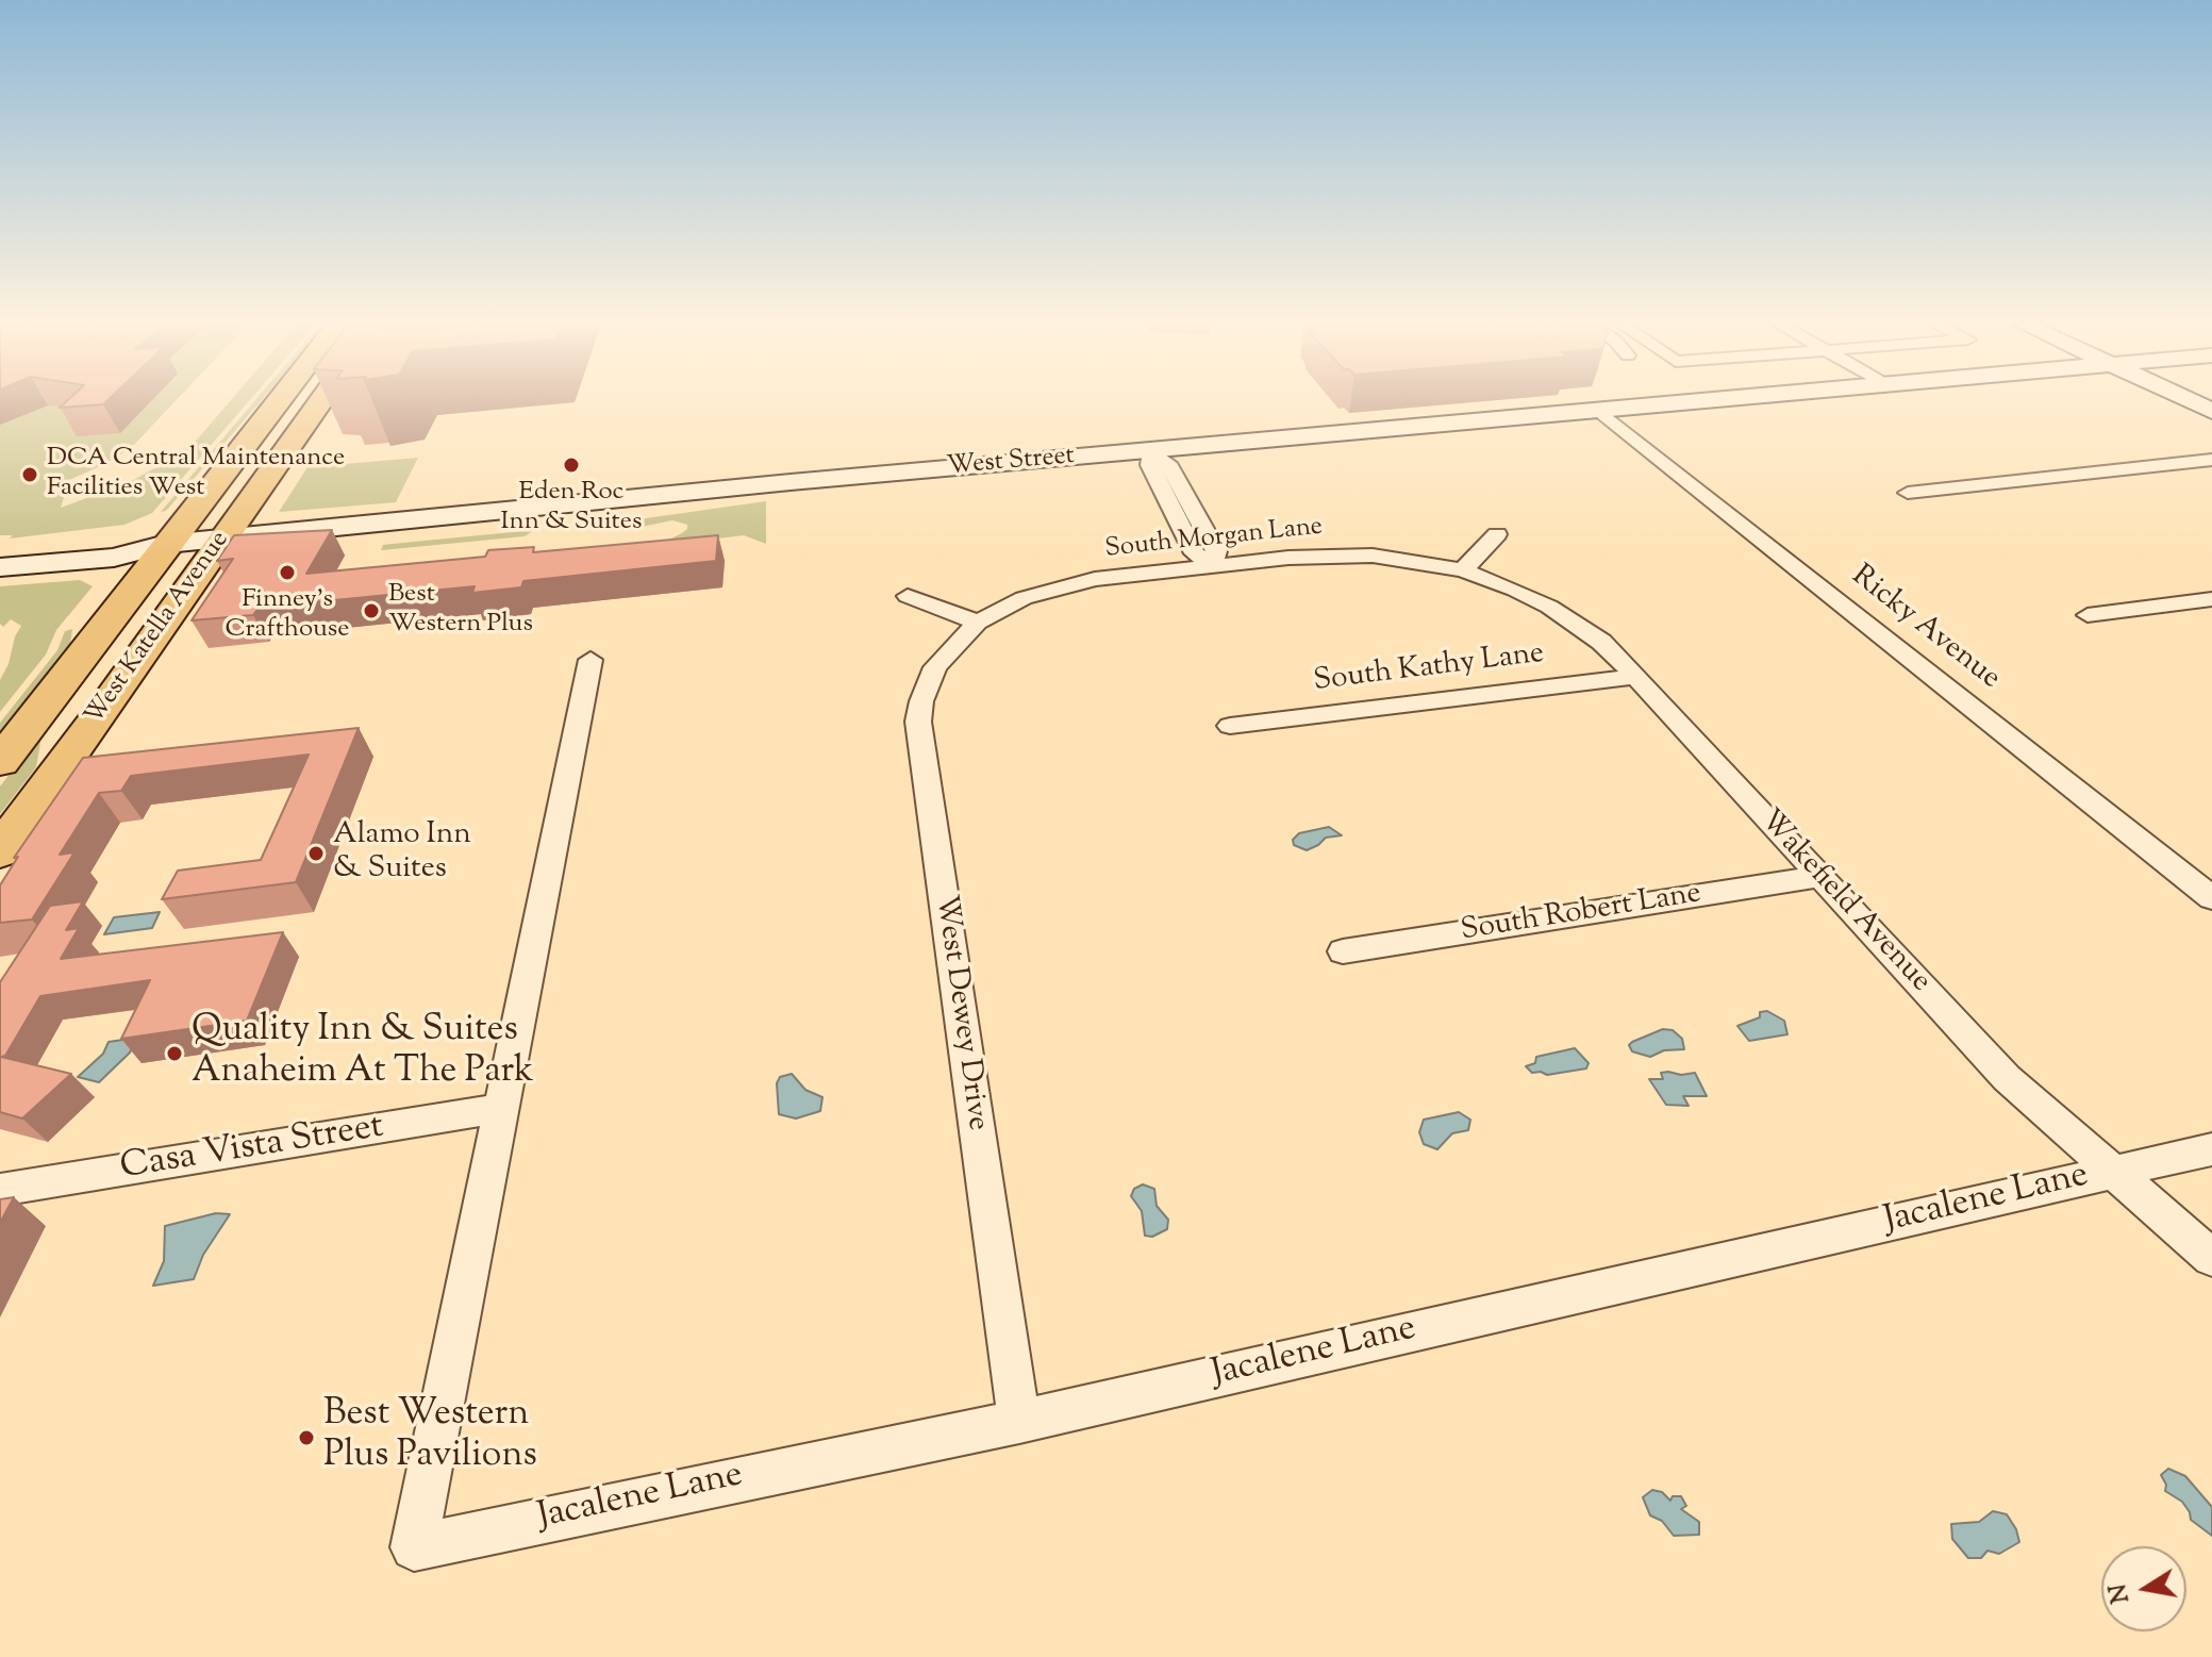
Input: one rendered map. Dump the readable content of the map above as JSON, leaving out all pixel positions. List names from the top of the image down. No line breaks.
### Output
{"streets":{"main road":["West Street","West Katella Avenue"],"street":["South Morgan Lane","Ricky Avenue","South Kathy Lane","Wakefield Avenue","South Robert Lane","West Dewey Drive","Casa Vista Street","Jacalene Lane"]},"crossings":[["West Street","West Katella Avenue"],["West Street","Ricky Avenue"],["South Morgan Lane","Wakefield Avenue"],["South Morgan Lane","West Dewey Drive"],["South Kathy Lane","Wakefield Avenue"],["Wakefield Avenue","South Robert Lane"],["Wakefield Avenue","Jacalene Lane"],["West Dewey Drive","Jacalene Lane"],["Casa Vista Street","Jacalene Lane"]],"places":["Eden Roc Inn & Suites","DCA Central Maintenance Facilities West","Finney's Crafthouse","Best Western Plus","Alamo Inn & Suites","Quality Inn & Suites Anaheim At The Park","Best Western Plus Pavilions"],"north":"left"}
